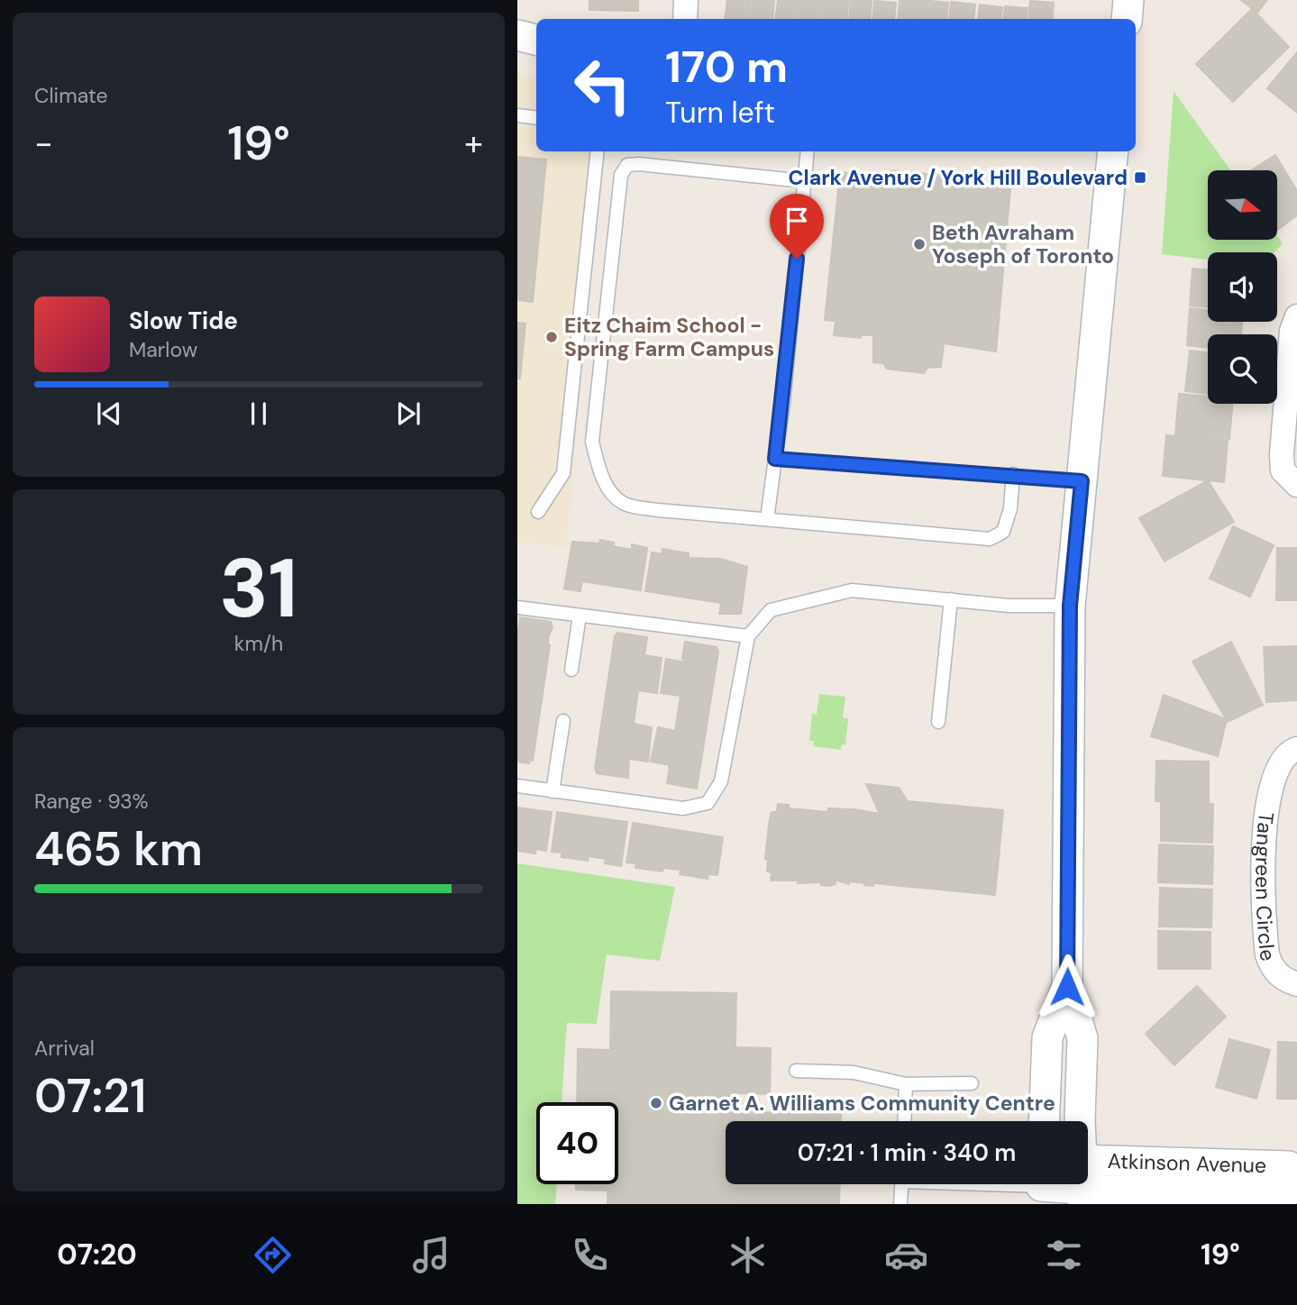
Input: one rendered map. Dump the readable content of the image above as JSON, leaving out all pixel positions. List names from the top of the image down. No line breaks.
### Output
{"streets":{"street":["Tangreen Circle","Atkinson Avenue"]},"places":{"transit":["Clark Avenue / York Hill Boulevard"],"other":["Beth Avraham Yoseph of Toronto","Eitz Chaim School - Spring Farm Campus","Garnet A. Williams Community Centre"]},"north":"right","page":{"tile":["Climate",["31","km/h"],["Range · 93%","465 km"],["Arrival","07:21"]],"turn":["170 m","Turn left"],"heat":["−","19°","+"],"song":["Slow Tide","Marlow"],"limit":"40","trip":"07:21 · 1 min · 340 m","tabs":["07:20","19°"]}}
